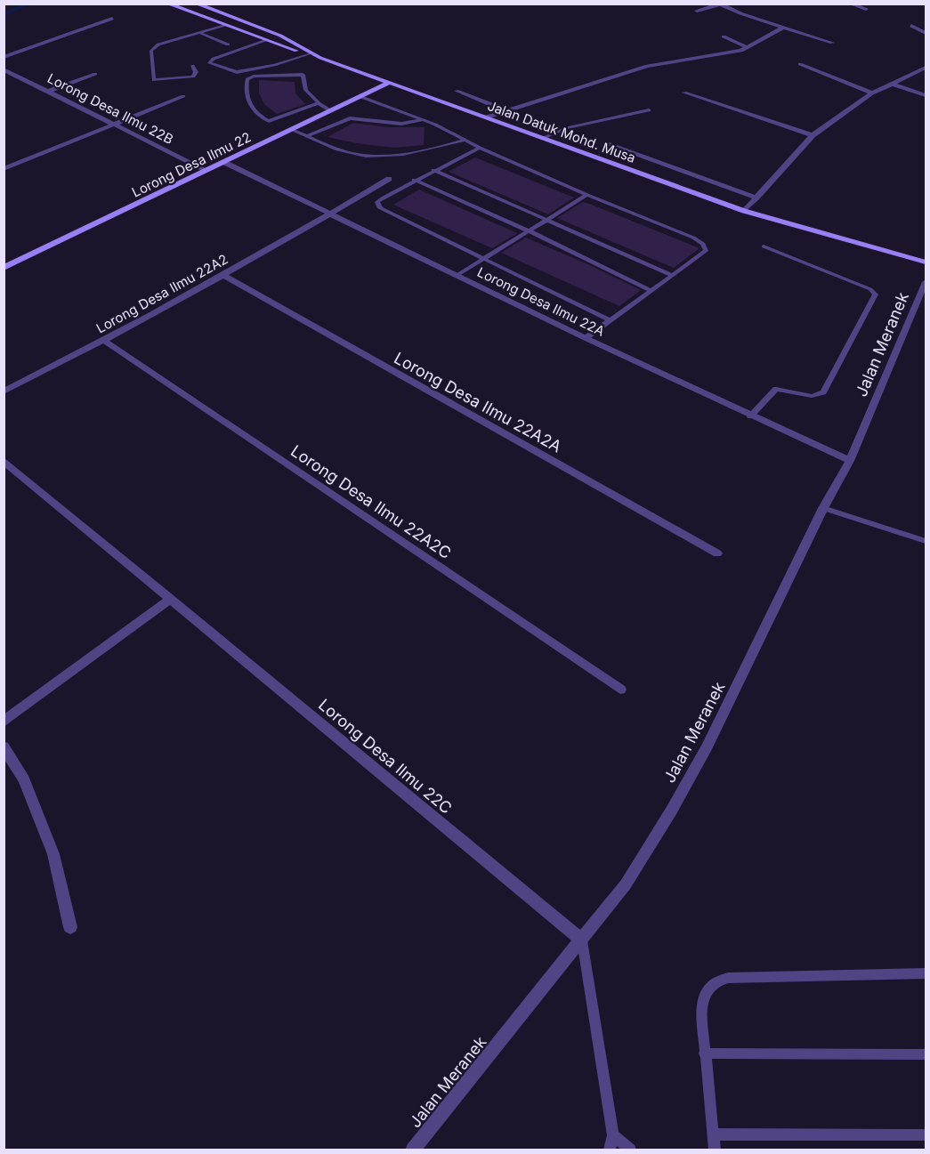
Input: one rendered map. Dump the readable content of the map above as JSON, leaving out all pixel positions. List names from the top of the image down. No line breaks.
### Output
{"streets":{"main road":["Jalan Datuk Mohd. Musa","Lorong Desa Ilmu 22"],"street":["Lorong Desa Ilmu 22B","Lorong Desa Ilmu 22A2","Lorong Desa Ilmu 22A","Jalan Meranek","Lorong Desa Ilmu 22A2A","Lorong Desa Ilmu 22A2C","Lorong Desa Ilmu 22C"]},"crossings":[["Lorong Desa Ilmu 22B","Lorong Desa Ilmu 22"],["Jalan Datuk Mohd. Musa","Lorong Desa Ilmu 22"],["Lorong Desa Ilmu 22","Lorong Desa Ilmu 22A"],["Lorong Desa Ilmu 22A2","Lorong Desa Ilmu 22A"],["Lorong Desa Ilmu 22A2","Lorong Desa Ilmu 22A2A"],["Lorong Desa Ilmu 22A2","Lorong Desa Ilmu 22A2C"],["Lorong Desa Ilmu 22A","Jalan Meranek"],["Jalan Meranek","Lorong Desa Ilmu 22C"]]}
